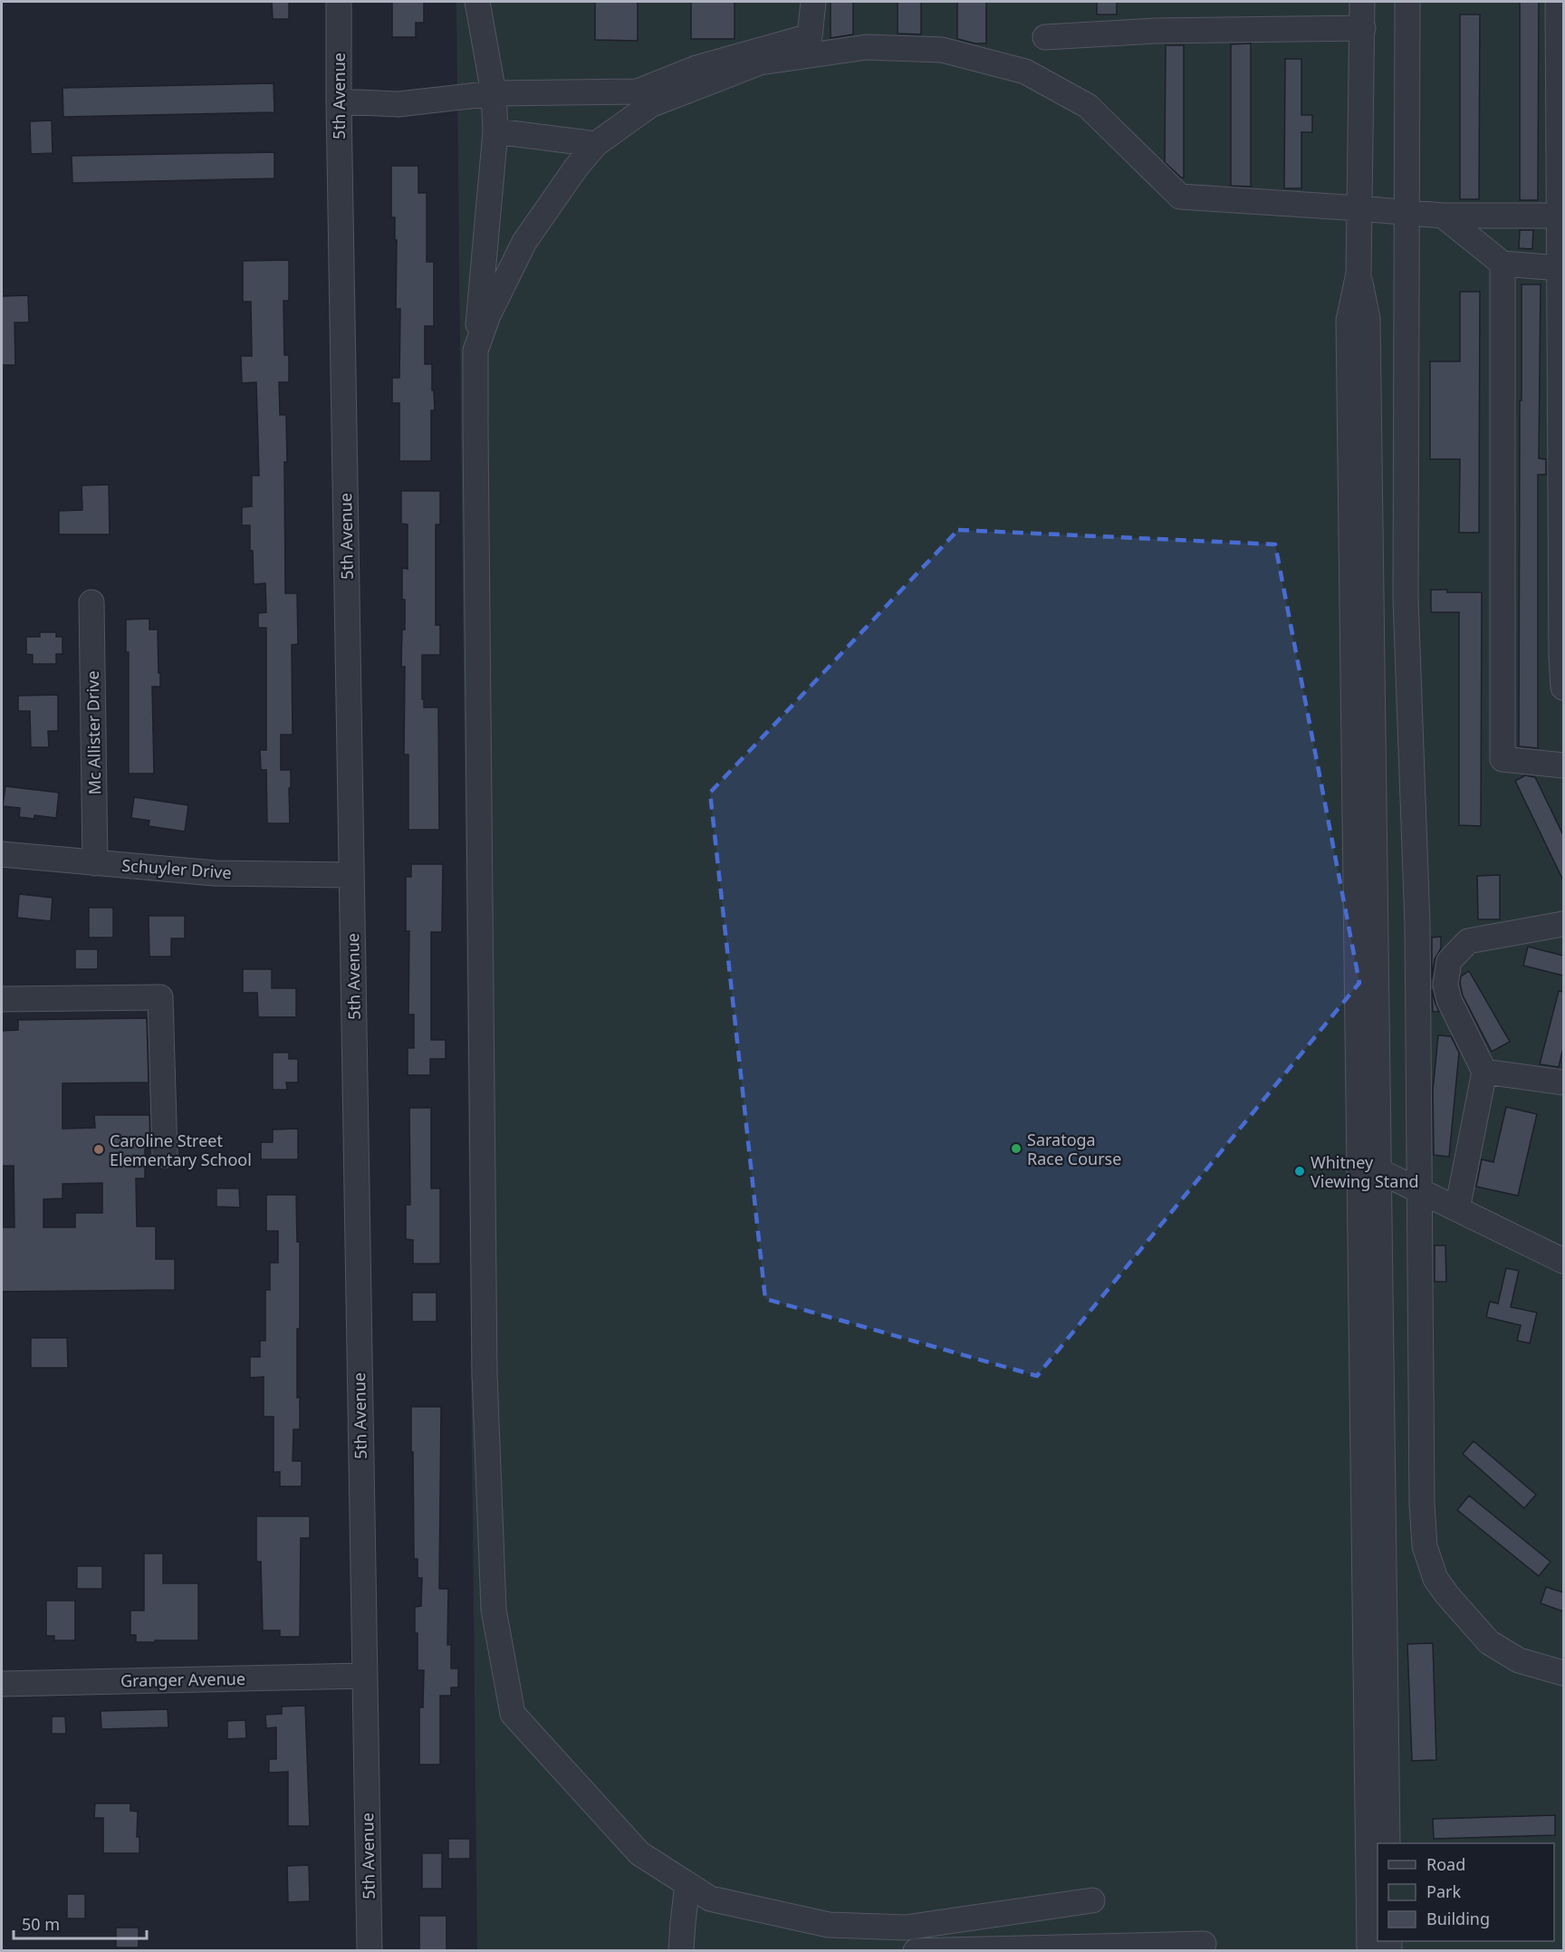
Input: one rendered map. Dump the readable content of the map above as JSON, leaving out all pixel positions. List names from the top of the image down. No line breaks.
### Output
{"streets":{"street":["5th Avenue","Mc Allister Drive","Schuyler Drive","Granger Avenue"]},"crossings":[["5th Avenue","Schuyler Drive"],["5th Avenue","Granger Avenue"],["Mc Allister Drive","Schuyler Drive"]],"places":["Saratoga Race Course","Caroline Street Elementary School","Whitney Viewing Stand"],"legend":["Road","Park","Building"],"scale_bar":"50 m"}
